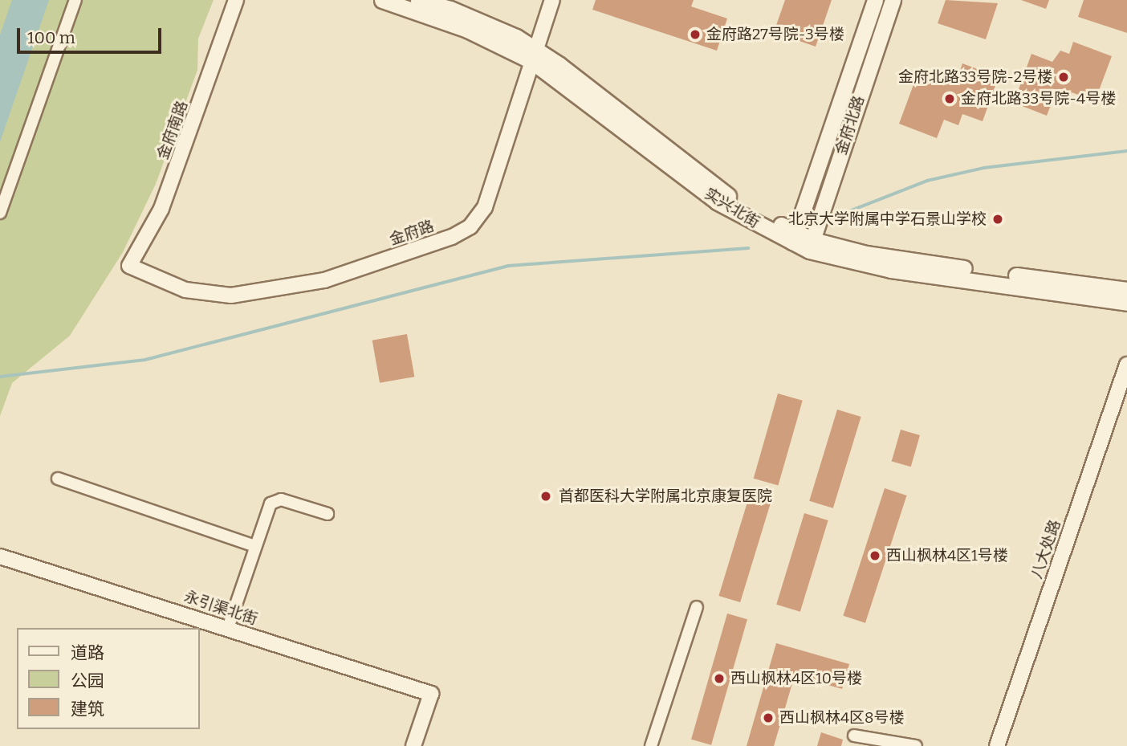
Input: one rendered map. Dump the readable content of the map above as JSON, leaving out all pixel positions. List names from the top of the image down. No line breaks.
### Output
{"streets":{"main road":["金府北路","实兴北街"],"street":["金府南路","金府路","八大处路","永引渠北街"]},"crossings":[["金府北路","实兴北街"],["金府南路","金府路"],["实兴北街","金府路"]],"places":["金府路27号院-3号楼","金府北路33号院-2号楼","金府北路33号院-4号楼","北京大学附属中学石景山学校","首都医科大学附属北京康复医院","西山枫林4区1号楼","西山枫林4区10号楼","西山枫林4区8号楼"],"legend":["道路","公园","建筑"],"scale_bar":"100 m"}
